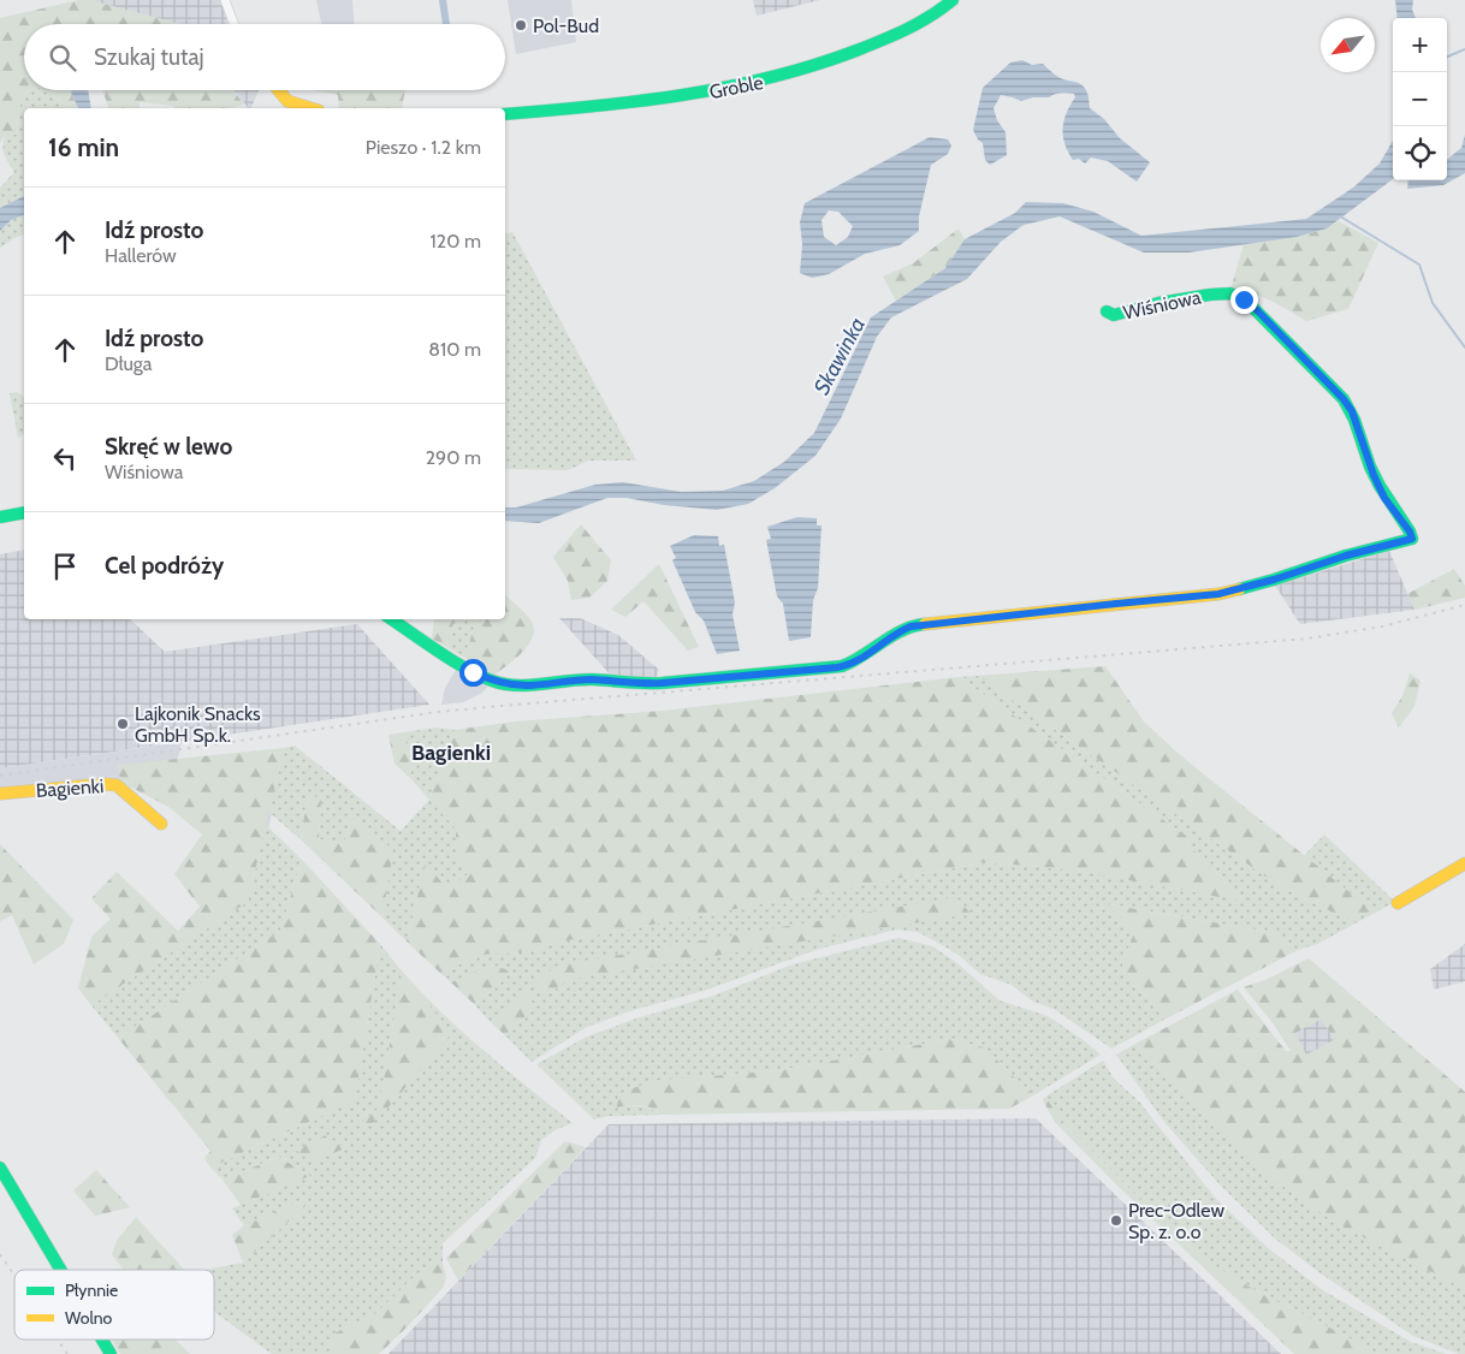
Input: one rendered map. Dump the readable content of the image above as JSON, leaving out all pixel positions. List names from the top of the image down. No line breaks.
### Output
{"streets":{"street":["Groble","Wiśniowa","Bagienki"]},"districts":["Bagienki"],"water":["Skawinka"],"places":["Pol-Bud","Lajkonik Snacks GmbH Sp.k.","Prec-Odlew Sp. z. o.o"],"legend":["Płynnie","Wolno"],"north":"bottom left","page":{"map_buttons":["+","−"],"search":"Szukaj tutaj","heading":["16 min","Pieszo · 1.2 km"],"list":[["Idź prosto","Hallerów","120 m"],["Idź prosto","Długa","810 m"],["Skręć w lewo","Wiśniowa","290 m"],"Cel podróży"]}}
